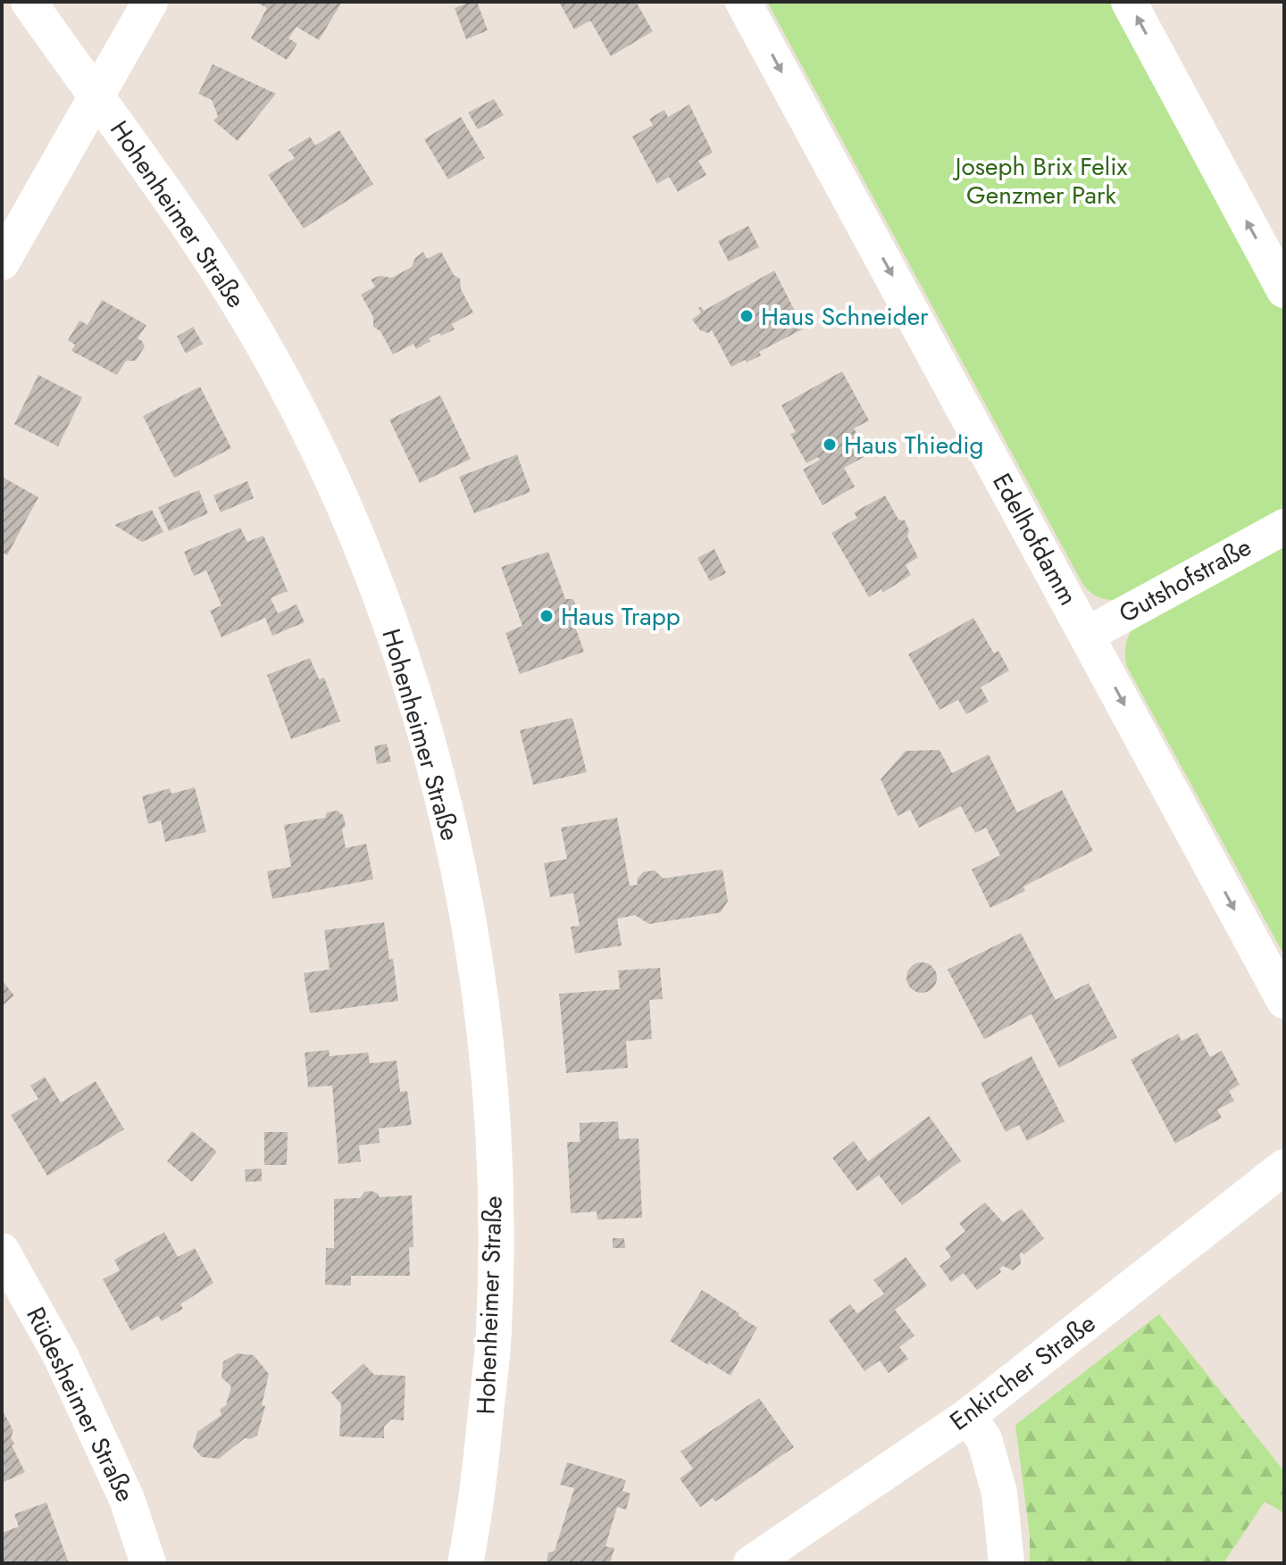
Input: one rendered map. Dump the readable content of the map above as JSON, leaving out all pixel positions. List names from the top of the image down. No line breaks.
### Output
{"streets":{"street":["Hohenheimer Straße","Edelhofdamm","Gutshofstraße","Enkircher Straße","Rüdesheimer Straße"]},"crossings":[["Edelhofdamm","Gutshofstraße"]],"one_way":["Edelhofdamm"],"parks":["Joseph Brix Felix Genzmer Park"],"places":["Haus Schneider","Haus Thiedig","Haus Trapp"]}
